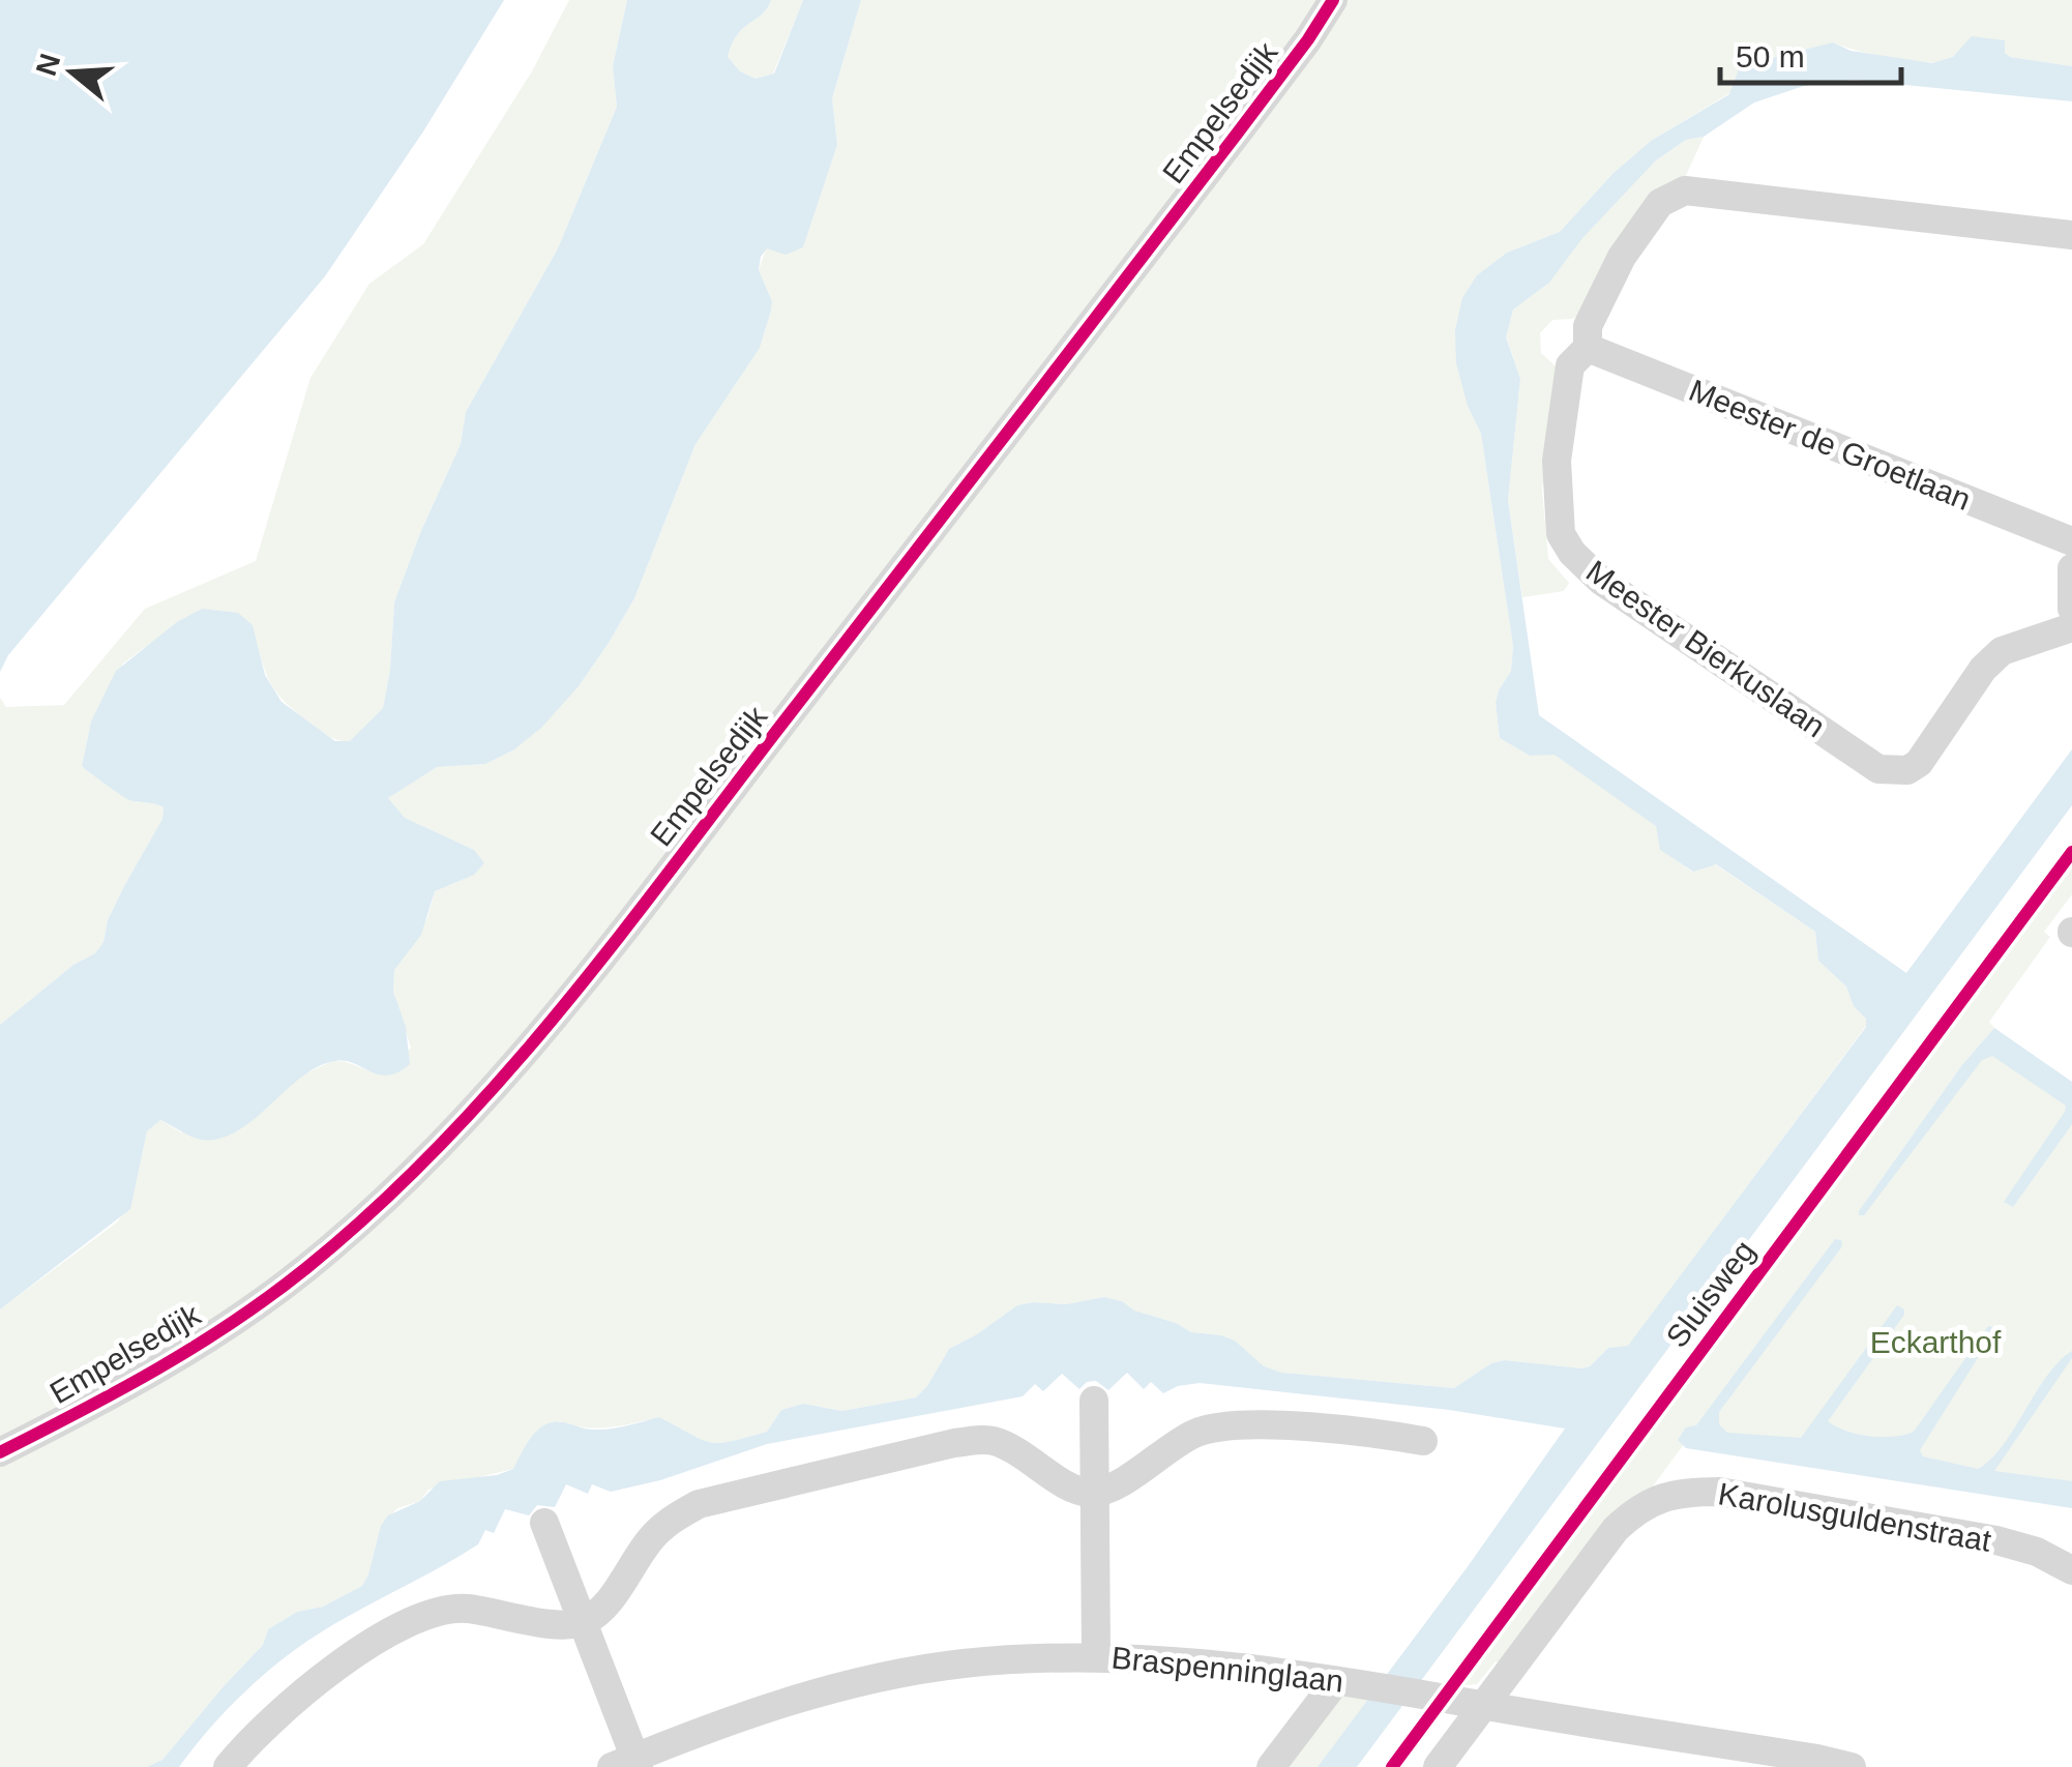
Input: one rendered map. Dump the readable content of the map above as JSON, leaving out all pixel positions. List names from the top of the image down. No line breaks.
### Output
{"streets":{"street":["Empelsedijk","Meester de Groetlaan","Meester Bierkuslaan","Karolusguldenstraat","Braspenninglaan"],"cycle path":["Sluisweg"]},"crossings":[["Meester de Groetlaan","Meester Bierkuslaan"],["Karolusguldenstraat","Braspenninglaan"]],"parks":["Eckarthof"],"scale_bar":"50 m","north":"left"}
